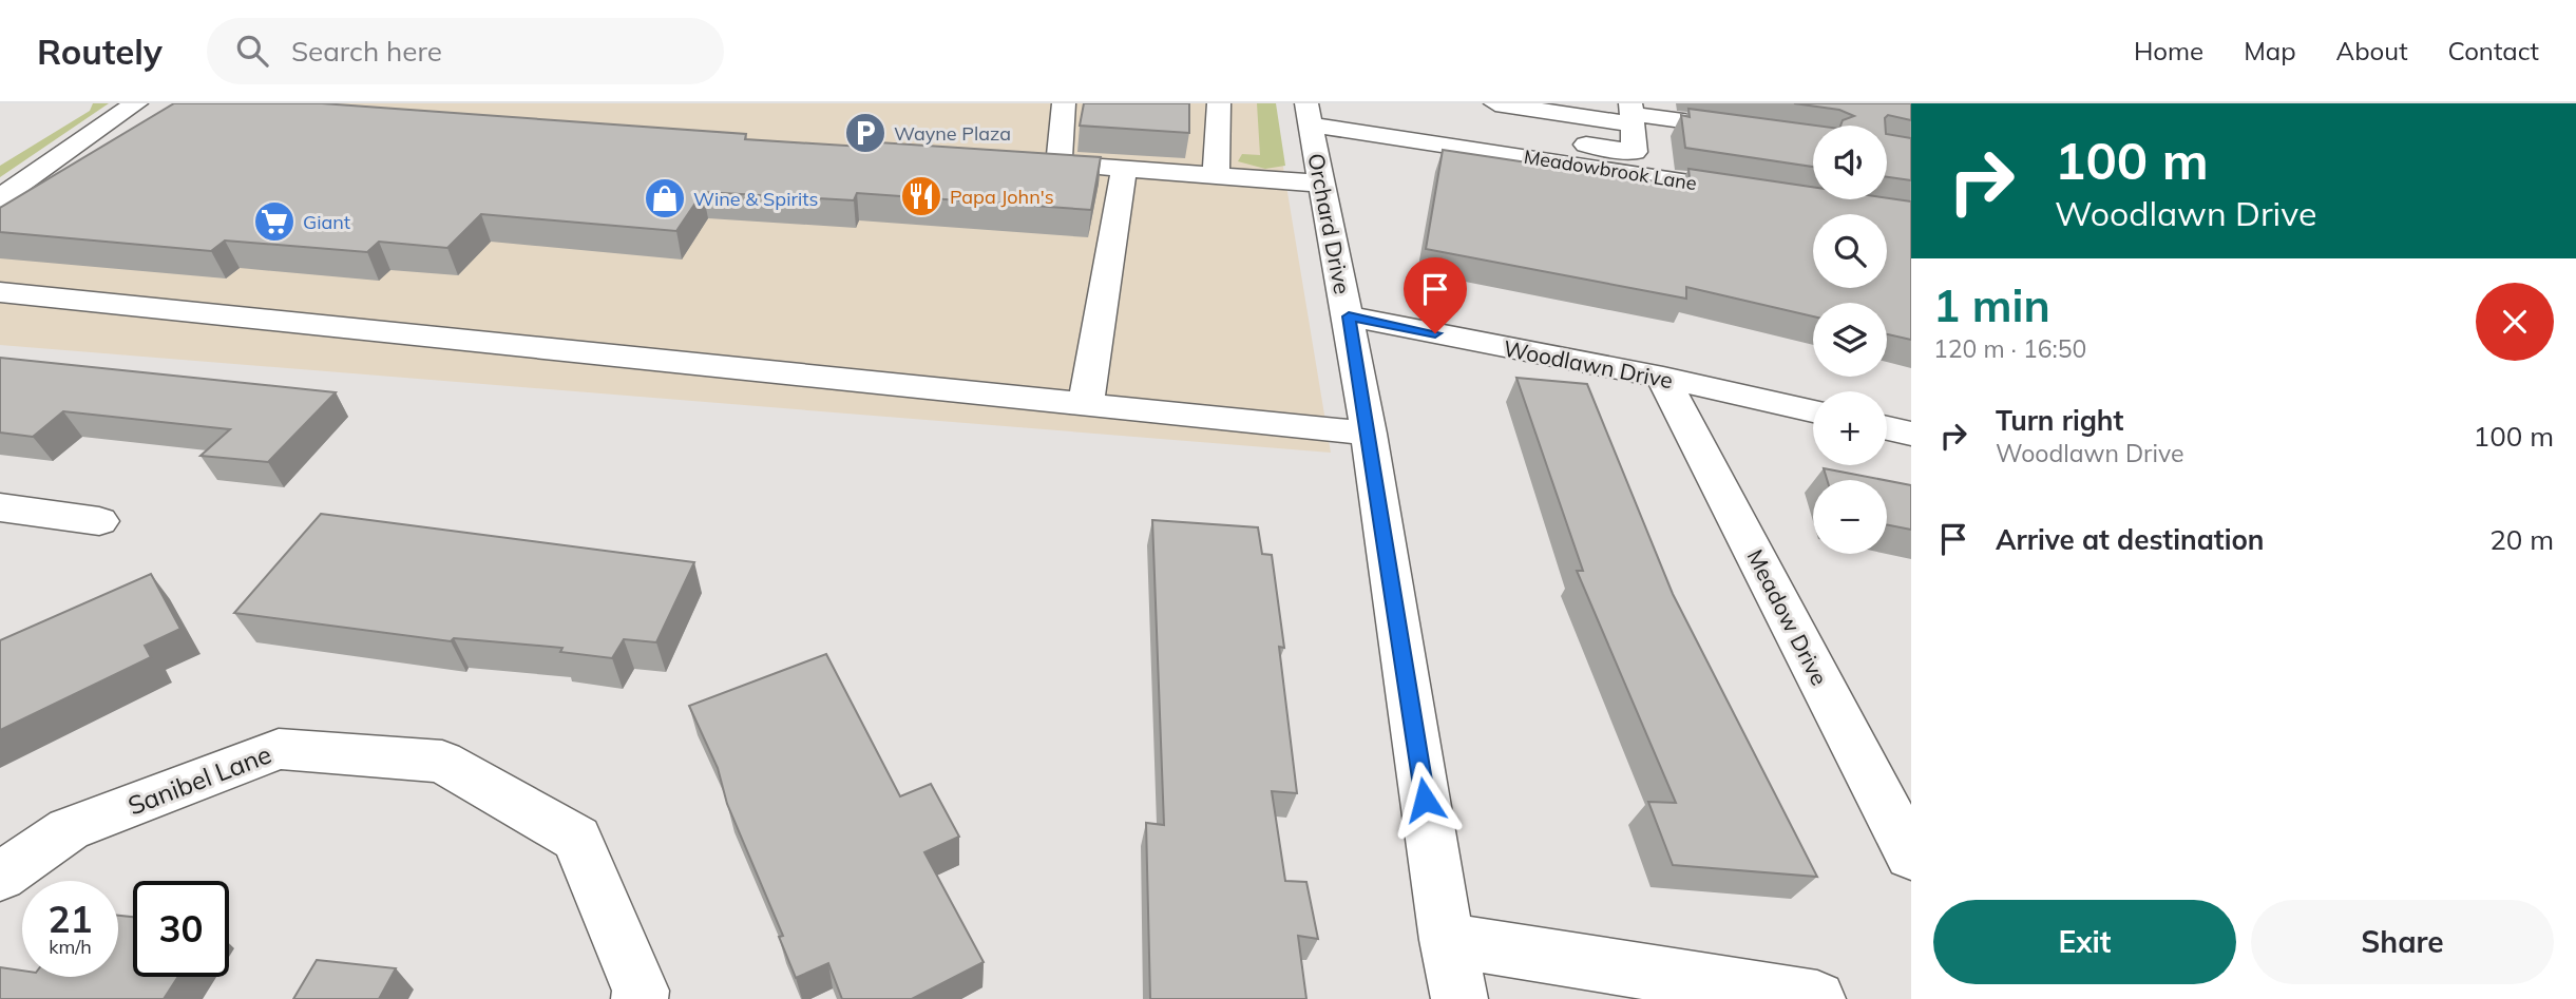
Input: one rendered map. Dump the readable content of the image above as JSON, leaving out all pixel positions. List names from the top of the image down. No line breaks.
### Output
{"streets":{"street":["Meadowbrook Lane","Orchard Drive","Woodlawn Drive","Meadow Drive","Sanibel Lane"]},"crossings":[["Meadowbrook Lane","Orchard Drive"],["Orchard Drive","Woodlawn Drive"],["Woodlawn Drive","Meadow Drive"]],"places":{"parking":["Wayne Plaza"],"restaurant":["Papa John's"],"shop":["Wine & Spirits"],"supermarket":["Giant"]},"page":{"header":"Routely","search":"Search here","nav":["Home","Map","About","Contact"],"turn":["100 m","Woodlawn Drive"],"map_buttons":["+","−"],"heading":["1 min","120 m · 16:50"],"list":[{"name":"Turn right","note":"Woodlawn Drive","value":"100 m"},{"name":"Arrive at destination","value":"20 m"}],"speed":"21 km/h","limit":"30","buttons":["Exit","Share"]}}
